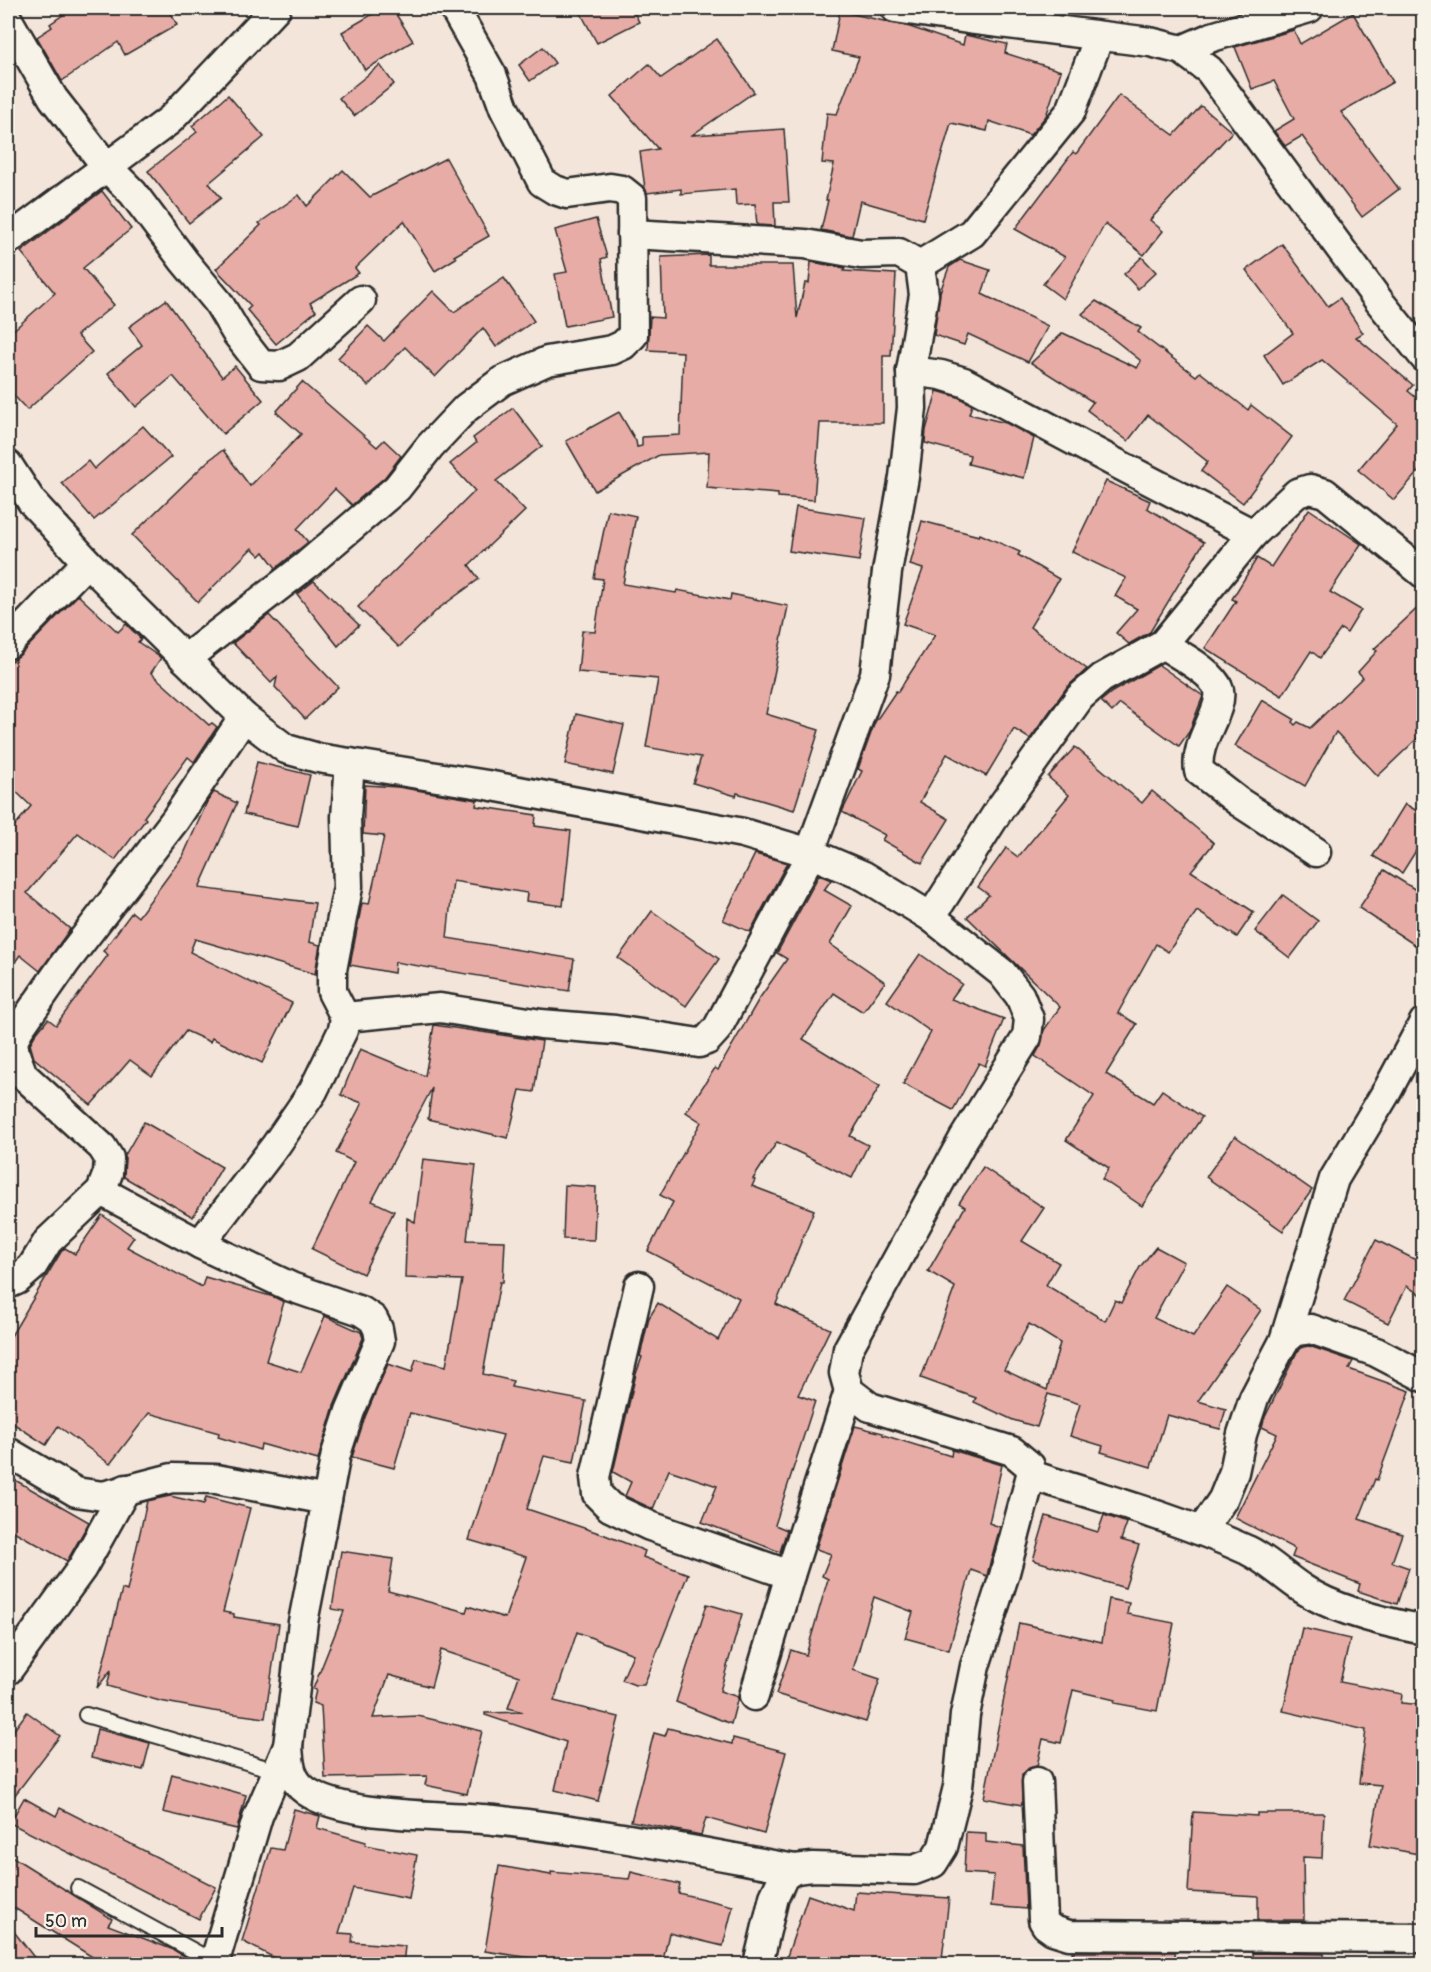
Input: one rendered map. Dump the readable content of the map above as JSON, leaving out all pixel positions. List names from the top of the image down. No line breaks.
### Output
{"scale_bar":"50 m"}
